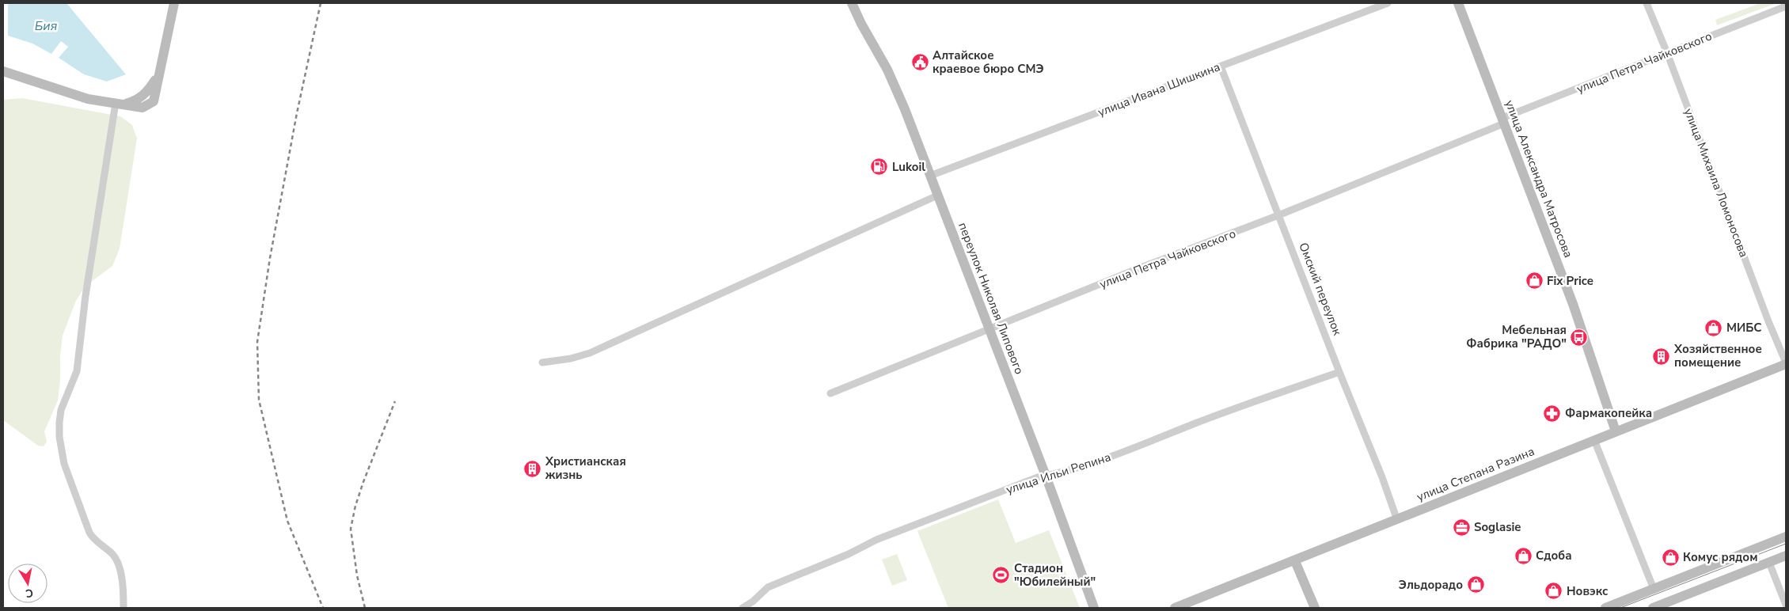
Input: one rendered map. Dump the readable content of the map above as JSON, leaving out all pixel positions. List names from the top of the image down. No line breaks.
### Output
{"streets":{"street":["улица Петра Чайковского","улица Ивана Шишкина","улица Александра Матросова","улица Михаила Ломоносова","Омский переулок","переулок Николая Липового","улица Ильи Репина","улица Степана Разина"]},"crossings":[["улица Петра Чайковского","улица Александра Матросова"],["улица Петра Чайковского","улица Михаила Ломоносова"],["улица Петра Чайковского","Омский переулок"],["улица Петра Чайковского","переулок Николая Липового"],["улица Ивана Шишкина","Омский переулок"],["улица Ивана Шишкина","переулок Николая Липового"],["улица Александра Матросова","улица Степана Разина"],["улица Михаила Ломоносова","улица Степана Разина"],["Омский переулок","улица Ильи Репина"],["Омский переулок","улица Степана Разина"],["переулок Николая Липового","улица Ильи Репина"]],"water":["Бия"],"places":{"public building":["Алтайское краевое бюро СМЭ"],"fuel station":["Lukoil"],"shop":["Fix Price","МИБС","Сдоба","Комус рядом","Эльдорадо","Новэкс"],"bus stop":["Мебельная Фабрика \"РАДО\""],"building":["Хозяйственное помещение","Христианская жизнь"],"pharmacy":["Фармакопейка"],"office":["Soglasie"],"sports":["Стадион \"Юбилейный\""]},"north":"bottom"}
